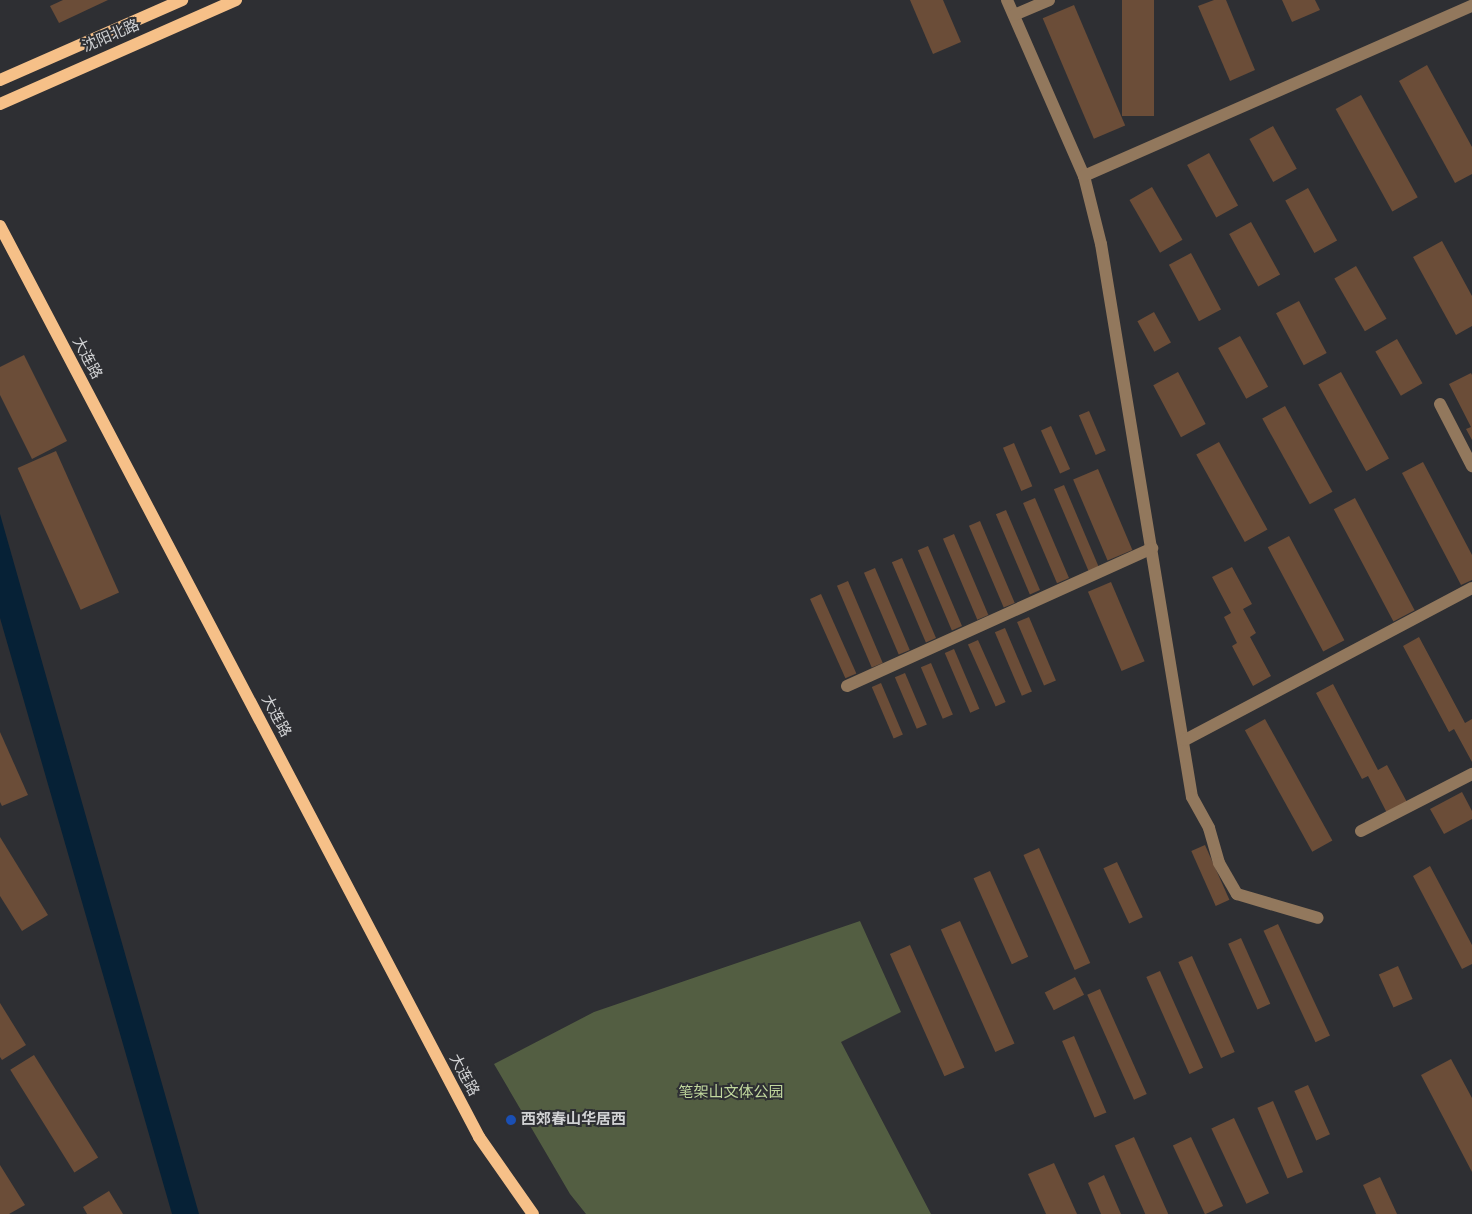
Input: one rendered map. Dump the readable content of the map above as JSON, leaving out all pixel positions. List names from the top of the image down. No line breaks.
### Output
{"streets":{"main road":["沈阳北路","大连路"]},"parks":["笔架山文体公园"],"places":["西郊春山华居西"]}
